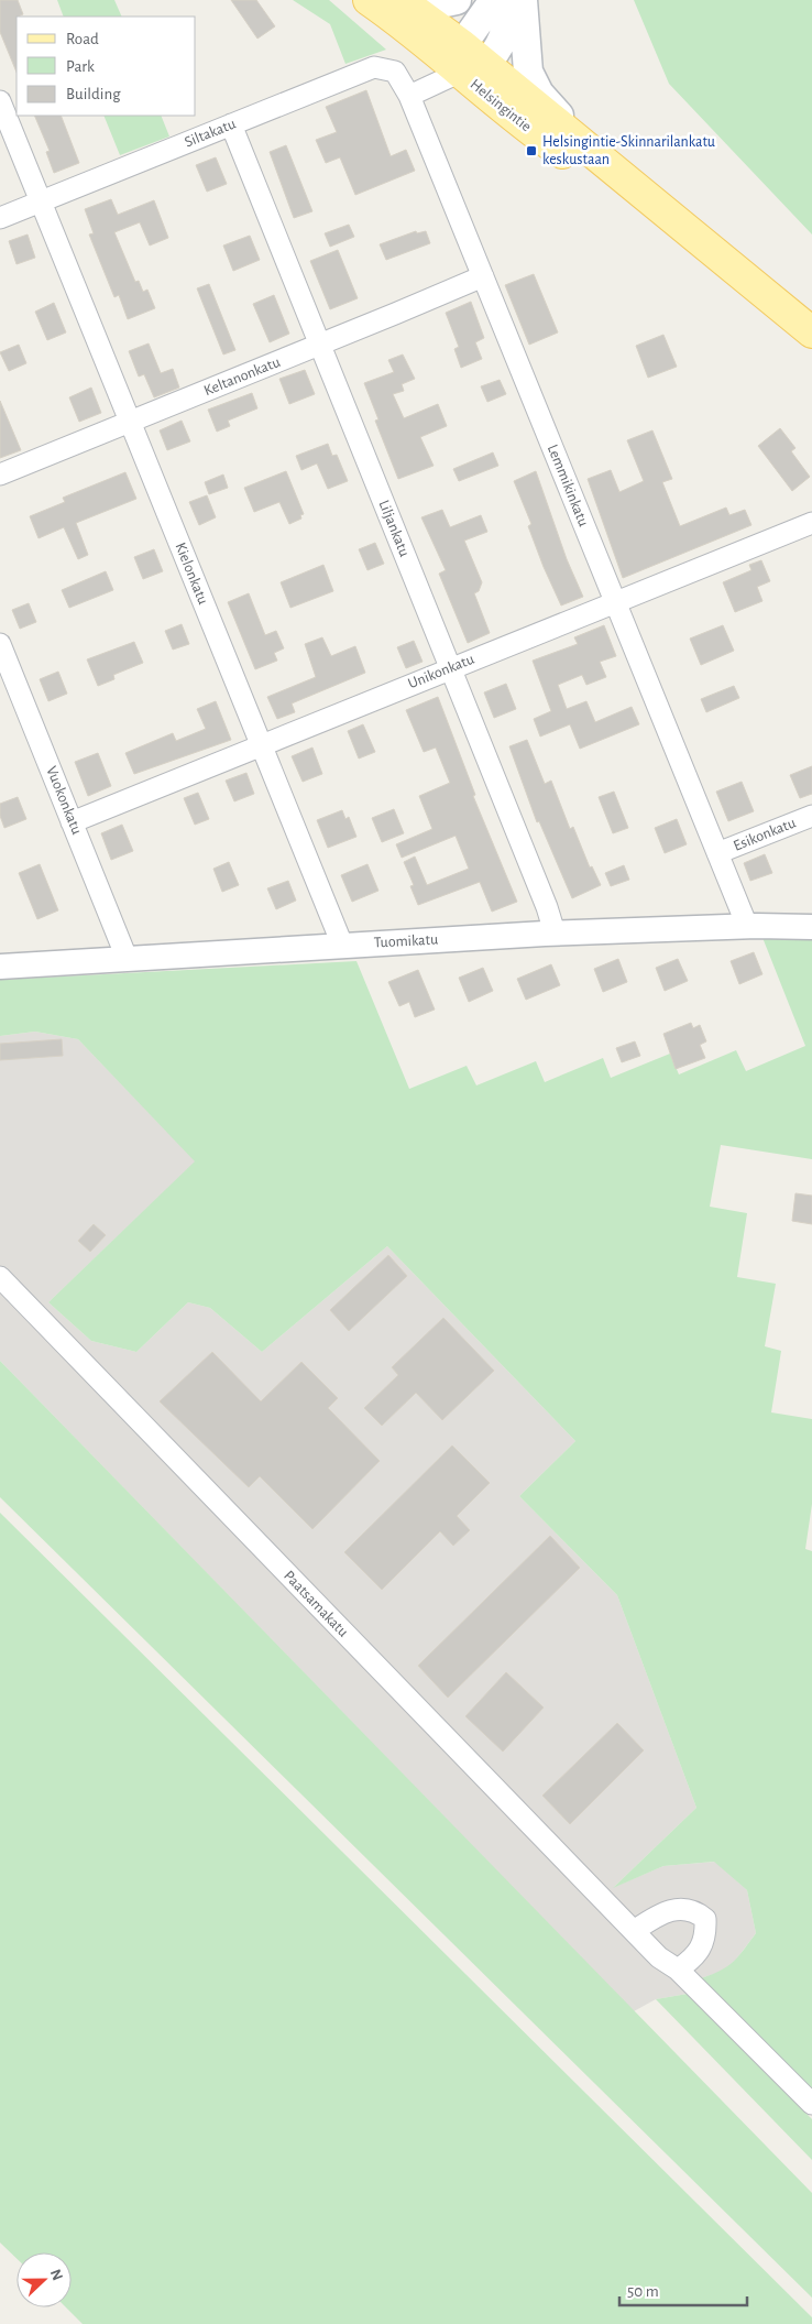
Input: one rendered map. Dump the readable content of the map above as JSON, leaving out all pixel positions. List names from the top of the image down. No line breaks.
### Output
{"streets":{"main road":["Helsingintie"],"street":["Siltakatu","Keltanonkatu","Lemmikinkatu","Liljankatu","Kielonkatu","Unikonkatu","Vuokonkatu","Esikonkatu","Tuomikatu","Paatsamakatu"]},"crossings":[["Siltakatu","Lemmikinkatu"],["Siltakatu","Liljankatu"],["Siltakatu","Kielonkatu"],["Keltanonkatu","Lemmikinkatu"],["Keltanonkatu","Liljankatu"],["Keltanonkatu","Kielonkatu"],["Lemmikinkatu","Unikonkatu"],["Lemmikinkatu","Esikonkatu"],["Lemmikinkatu","Tuomikatu"],["Liljankatu","Unikonkatu"],["Liljankatu","Tuomikatu"],["Kielonkatu","Unikonkatu"],["Kielonkatu","Tuomikatu"],["Unikonkatu","Vuokonkatu"],["Vuokonkatu","Tuomikatu"]],"places":{"transit":["Helsingintie-Skinnarilankatu keskustaan"]},"legend":["Road","Park","Building"],"scale_bar":"50 m","north":"right"}
